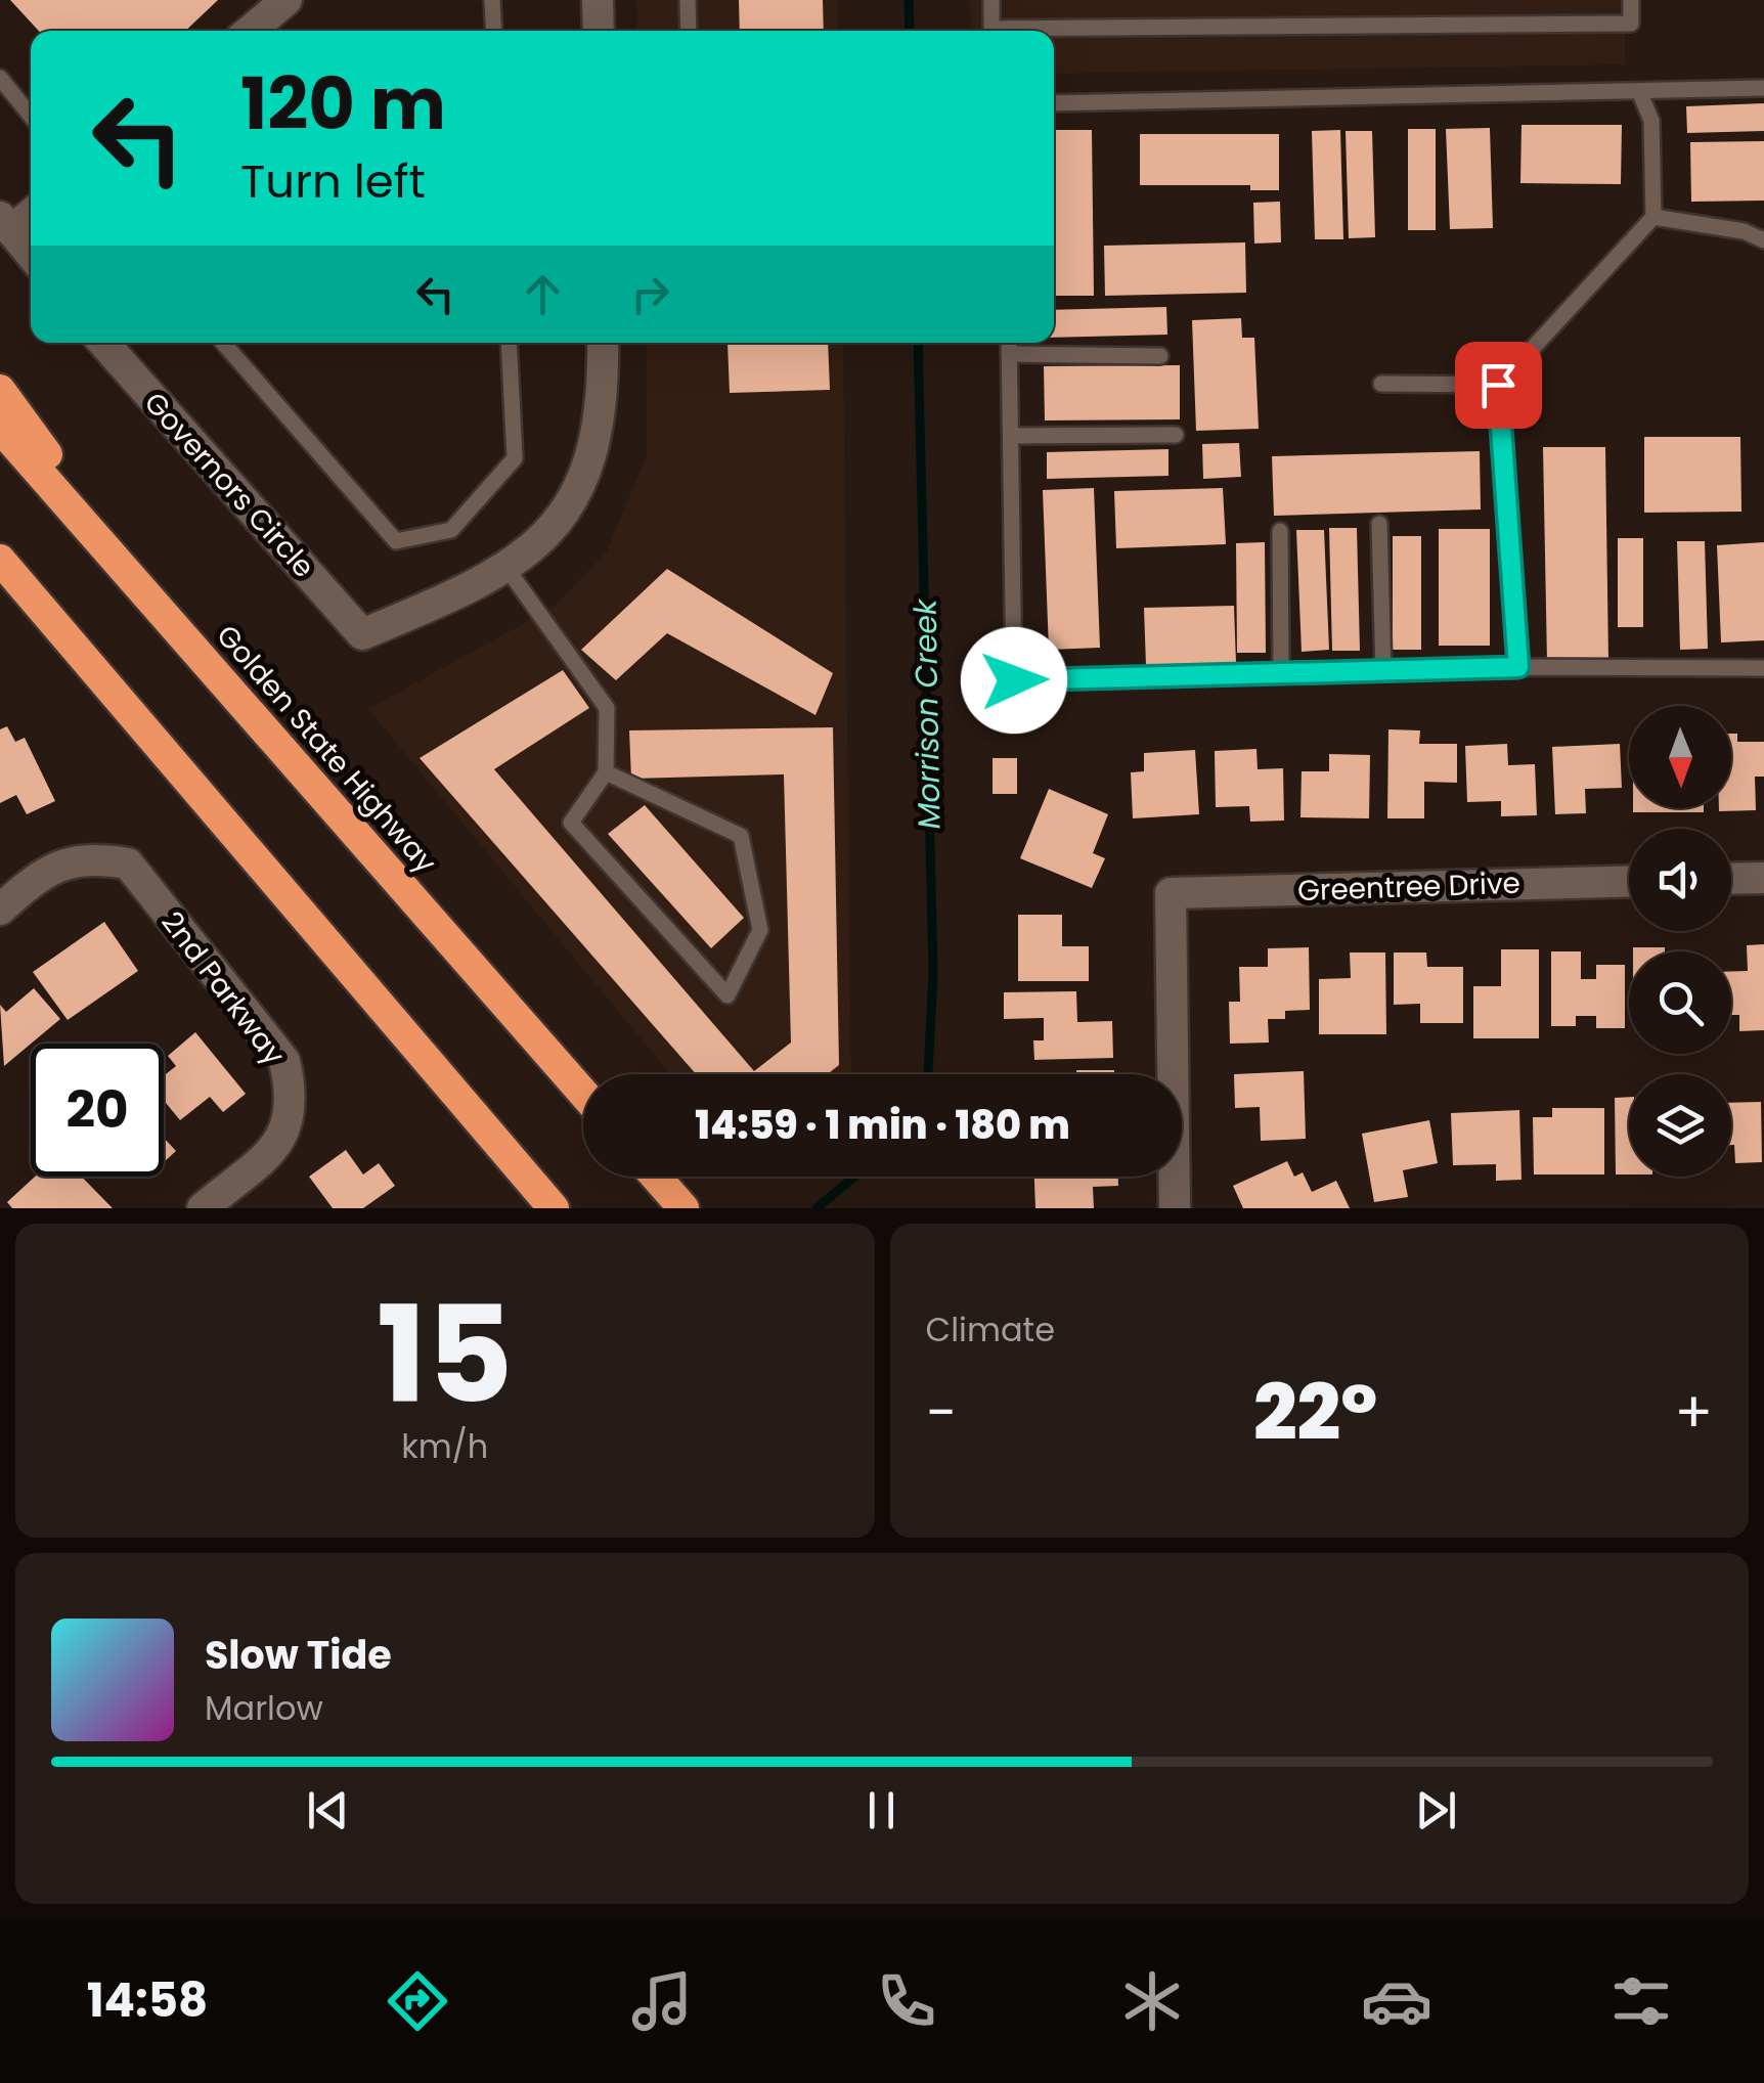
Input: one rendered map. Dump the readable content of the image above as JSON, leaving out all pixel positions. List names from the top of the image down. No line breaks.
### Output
{"streets":{"highway":["Golden State Highway"],"street":["Governors Circle","Greentree Drive","2nd Parkway"]},"water":["Morrison Creek"],"north":"bottom","page":{"turn":["120 m","Turn left"],"limit":"20","trip":"14:59 · 1 min · 180 m","tile":[["15","km/h"],"Climate"],"heat":["−","22°","+"],"song":["Slow Tide","Marlow"],"tabs":"14:58"}}
